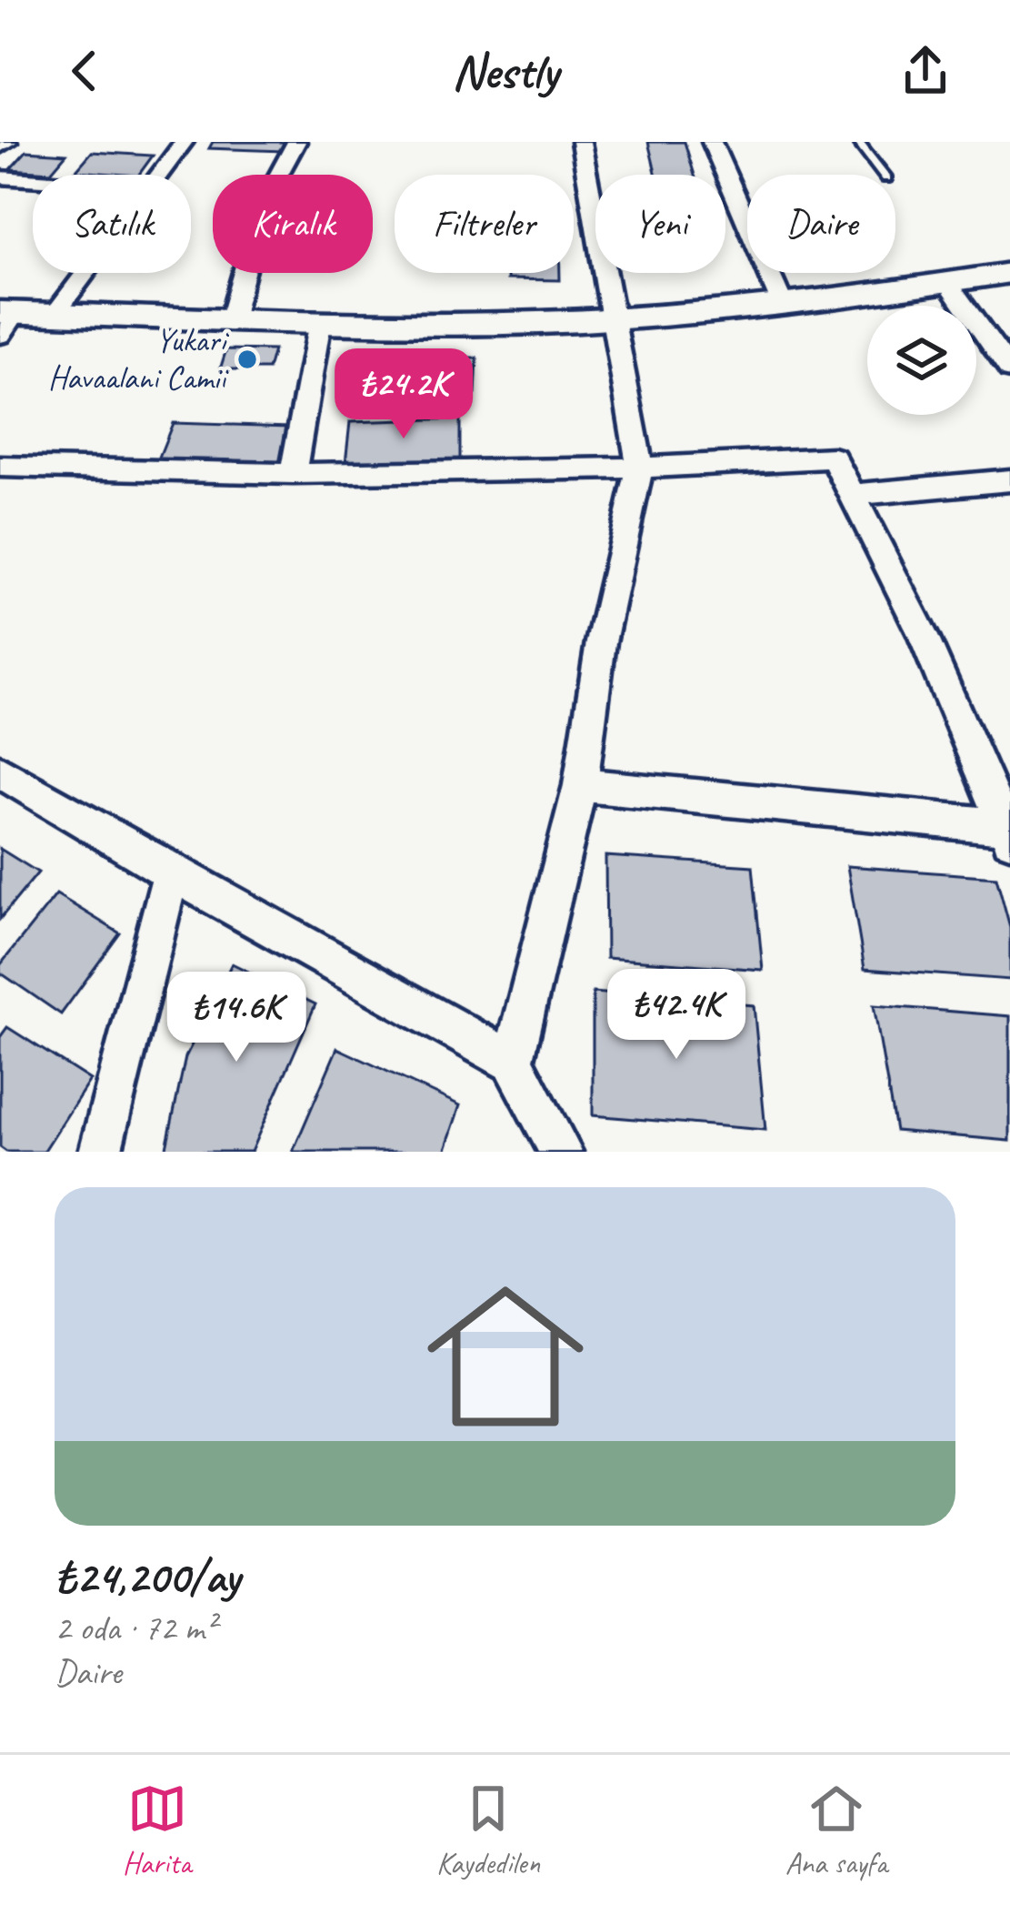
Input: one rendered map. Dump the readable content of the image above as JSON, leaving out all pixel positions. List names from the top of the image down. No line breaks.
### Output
{"places":["Yukari Havaalani Camii"],"page":{"header":"Nestly","chip":["Satılık","Kiralık","Filtreler","Yeni","Daire"],"price":["₺24.2K","₺42.4K","₺14.6K"],"list":[{"name":"₺24,200/ay","note":"2 oda · 72 m² · Daire"}],"tabs":["Harita","Kaydedilen","Ana sayfa"]}}
